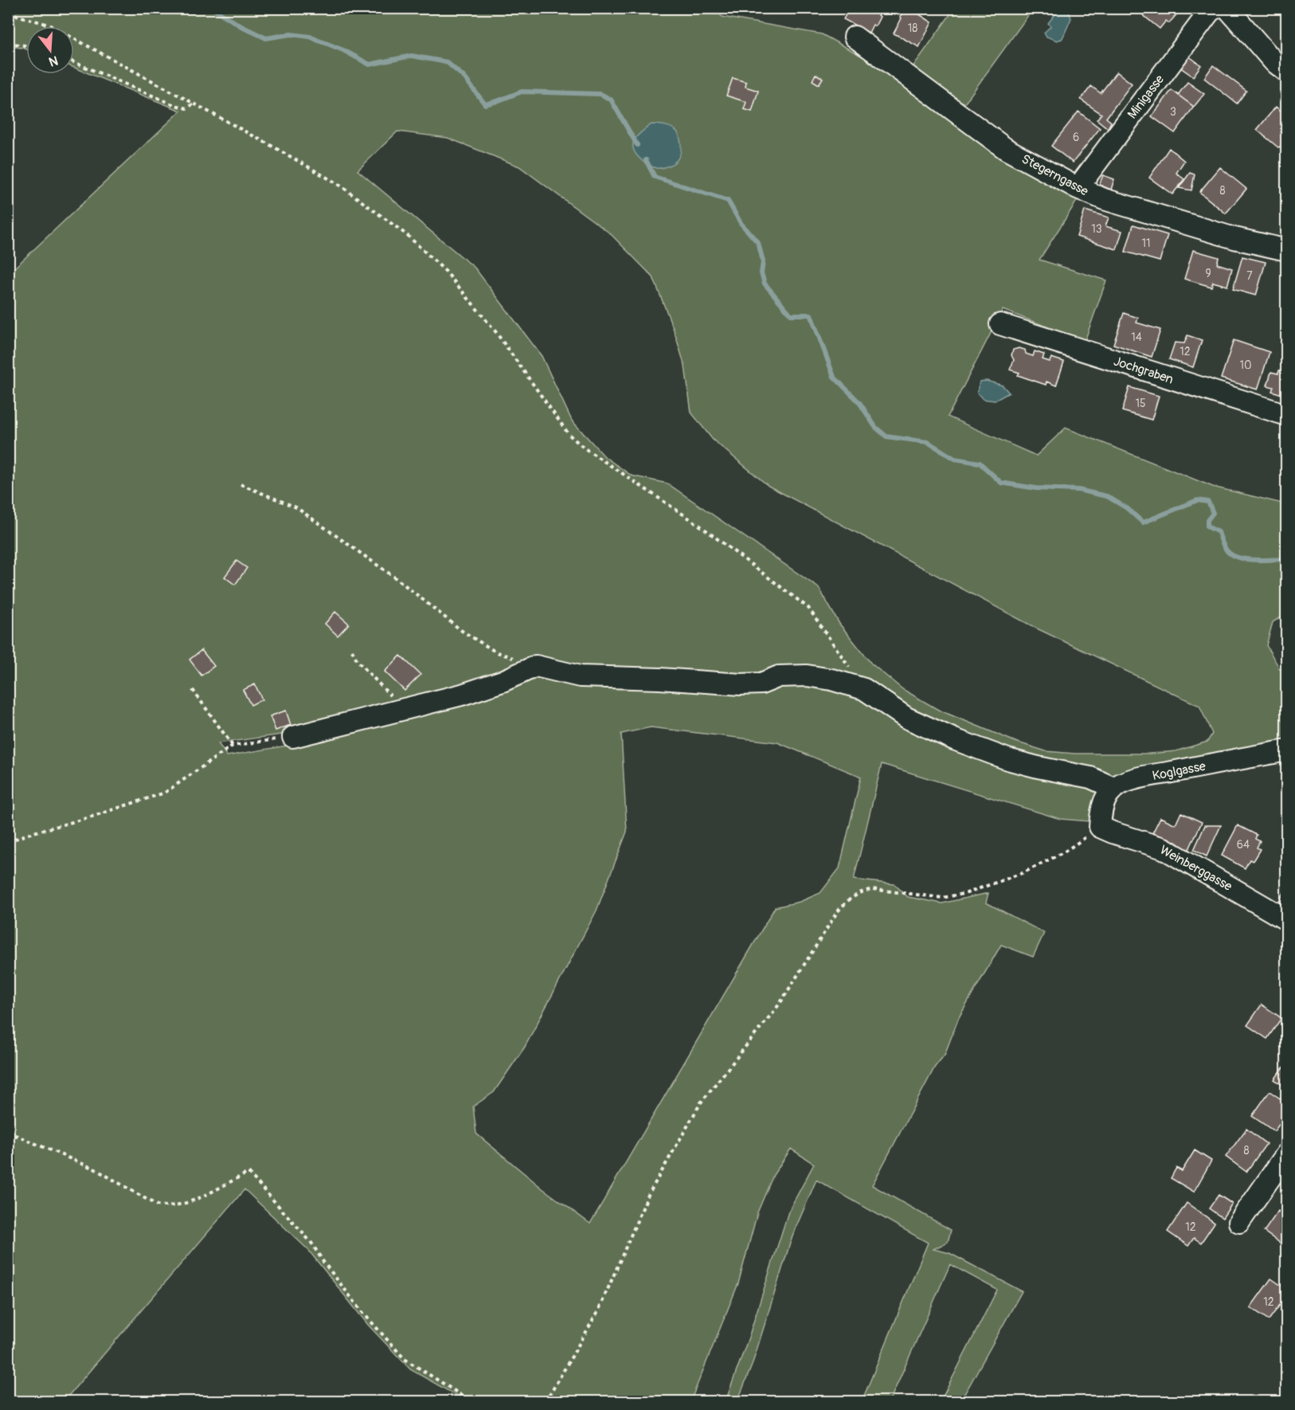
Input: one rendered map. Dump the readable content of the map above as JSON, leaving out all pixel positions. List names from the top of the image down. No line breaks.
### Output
{"streets":{"street":["Minigasse","Stegerngasse","Jochgraben","Koglgasse","Weinberggasse"]},"crossings":[["Minigasse","Stegerngasse"]],"house_numbers":["18","3","6","8","13","11","9","7","14","12","10","15","64","8","12","12"],"north":"bottom"}
